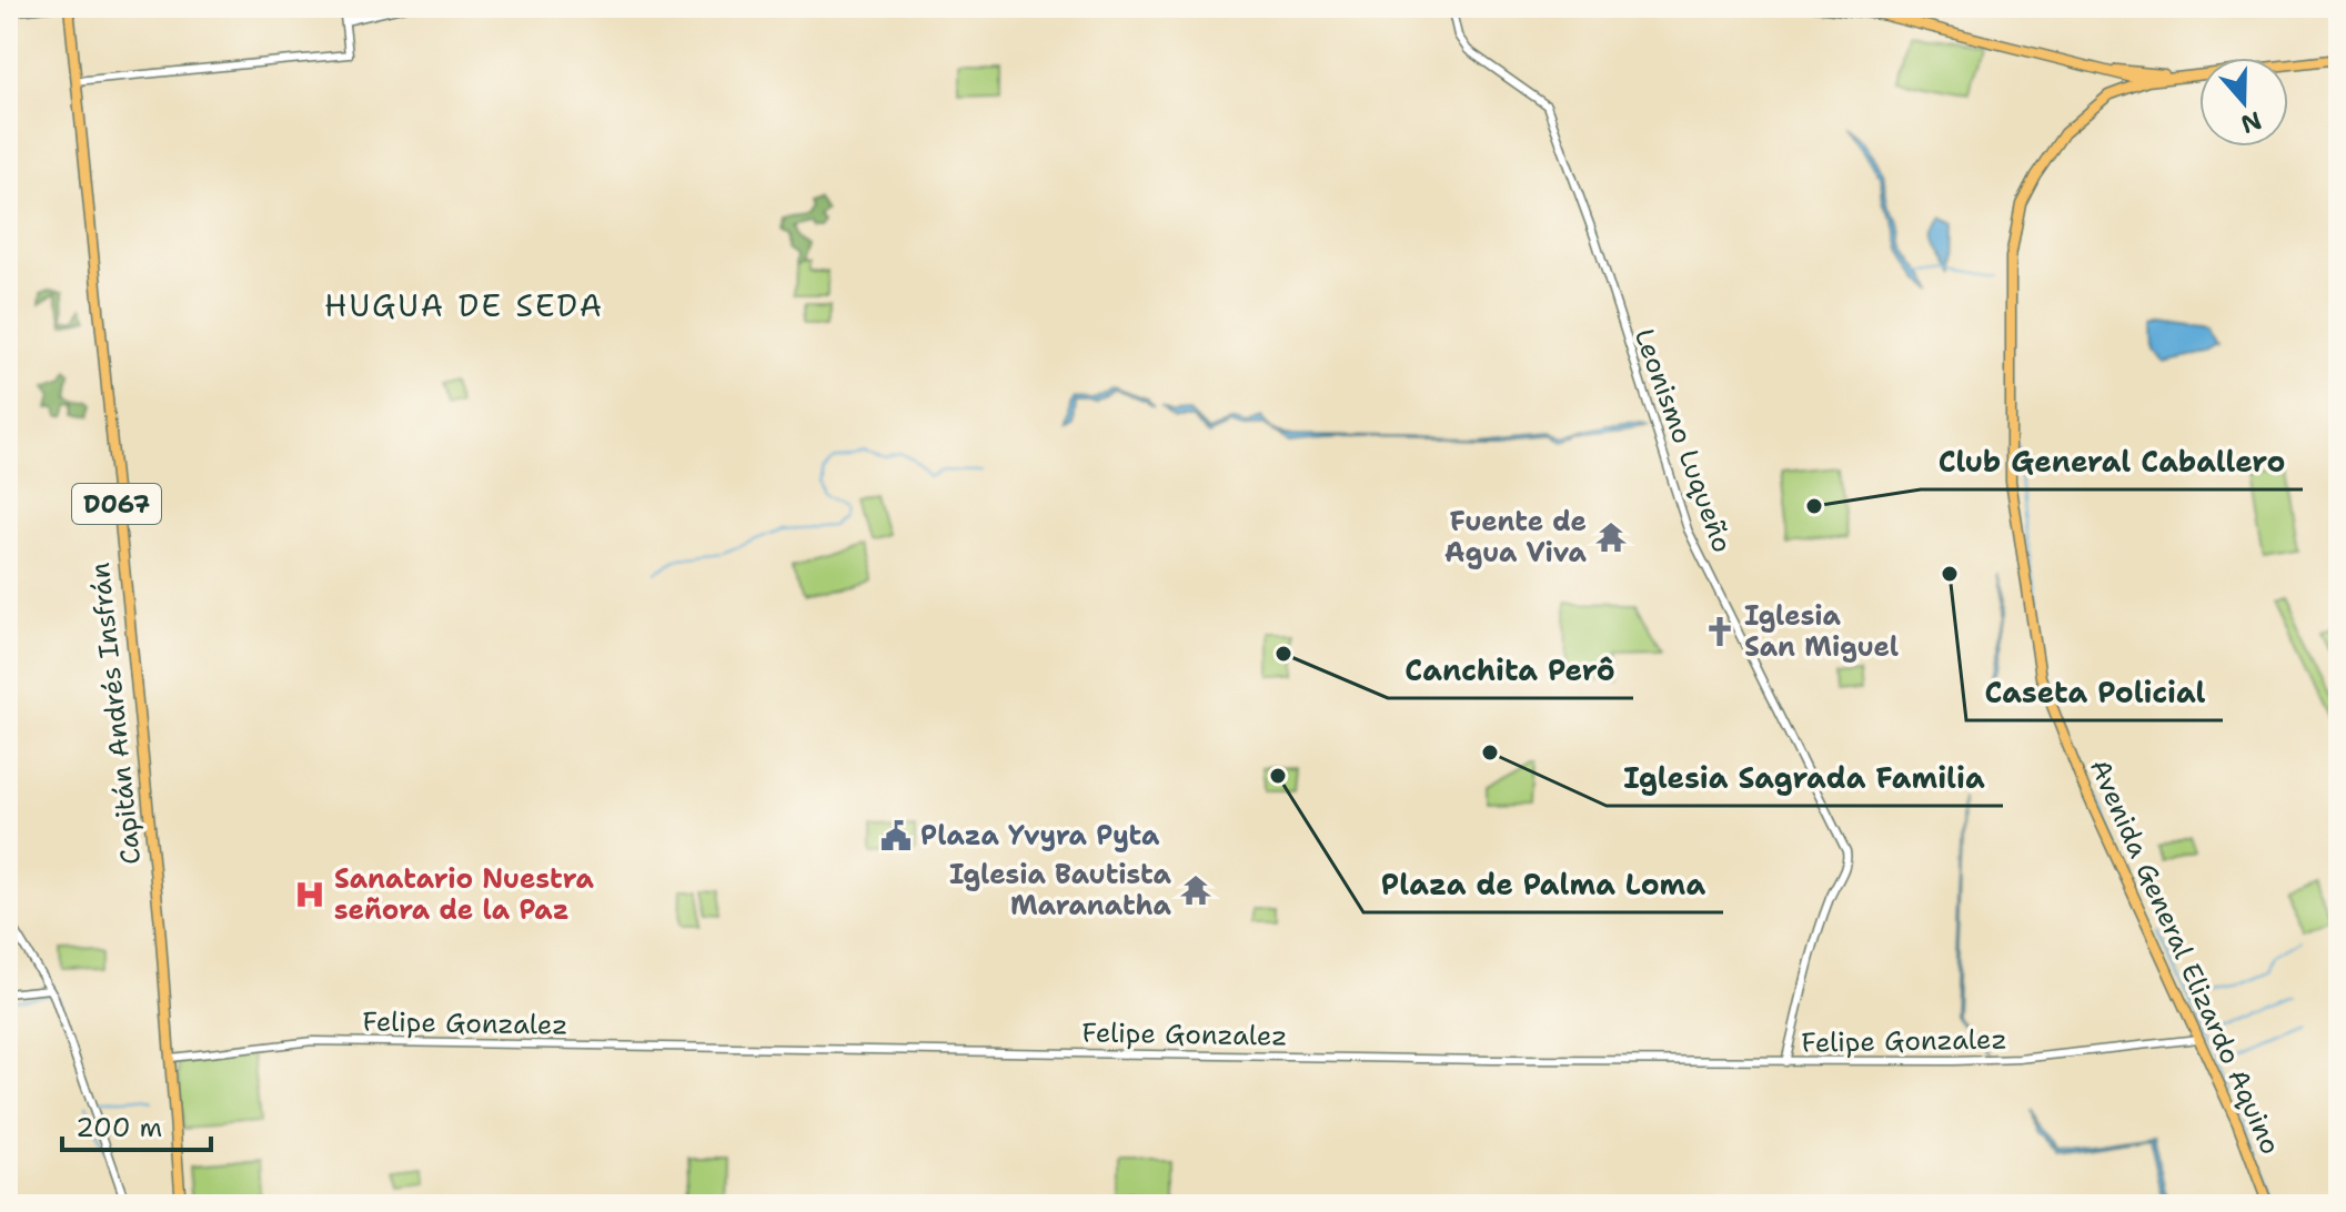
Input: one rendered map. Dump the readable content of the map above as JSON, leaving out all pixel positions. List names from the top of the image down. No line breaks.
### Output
{"streets":{"main road":["D067","Capitán Andrés Insfrán","Avenida General Elizardo Aquino"],"street":["Leonismo Luqueño","Felipe Gonzalez"]},"crossings":[["Leonismo Luqueño","Felipe Gonzalez"],["Capitán Andrés Insfrán","Felipe Gonzalez"],["Avenida General Elizardo Aquino","Felipe Gonzalez"]],"districts":["HUGUA DE SEDA"],"places":{"other":["Club General Caballero","Caseta Policial","Canchita Perô","Iglesia Sagrada Familia","Plaza de Palma Loma"],"temple":["Fuente de Agua Viva","Iglesia Bautista Maranatha"],"church":["Iglesia San Miguel"],"public building":["Plaza Yvyra Pyta"],"hospital":["Sanatario Nuestra señora de la Paz"]},"scale_bar":"200 m","north":"bottom"}
